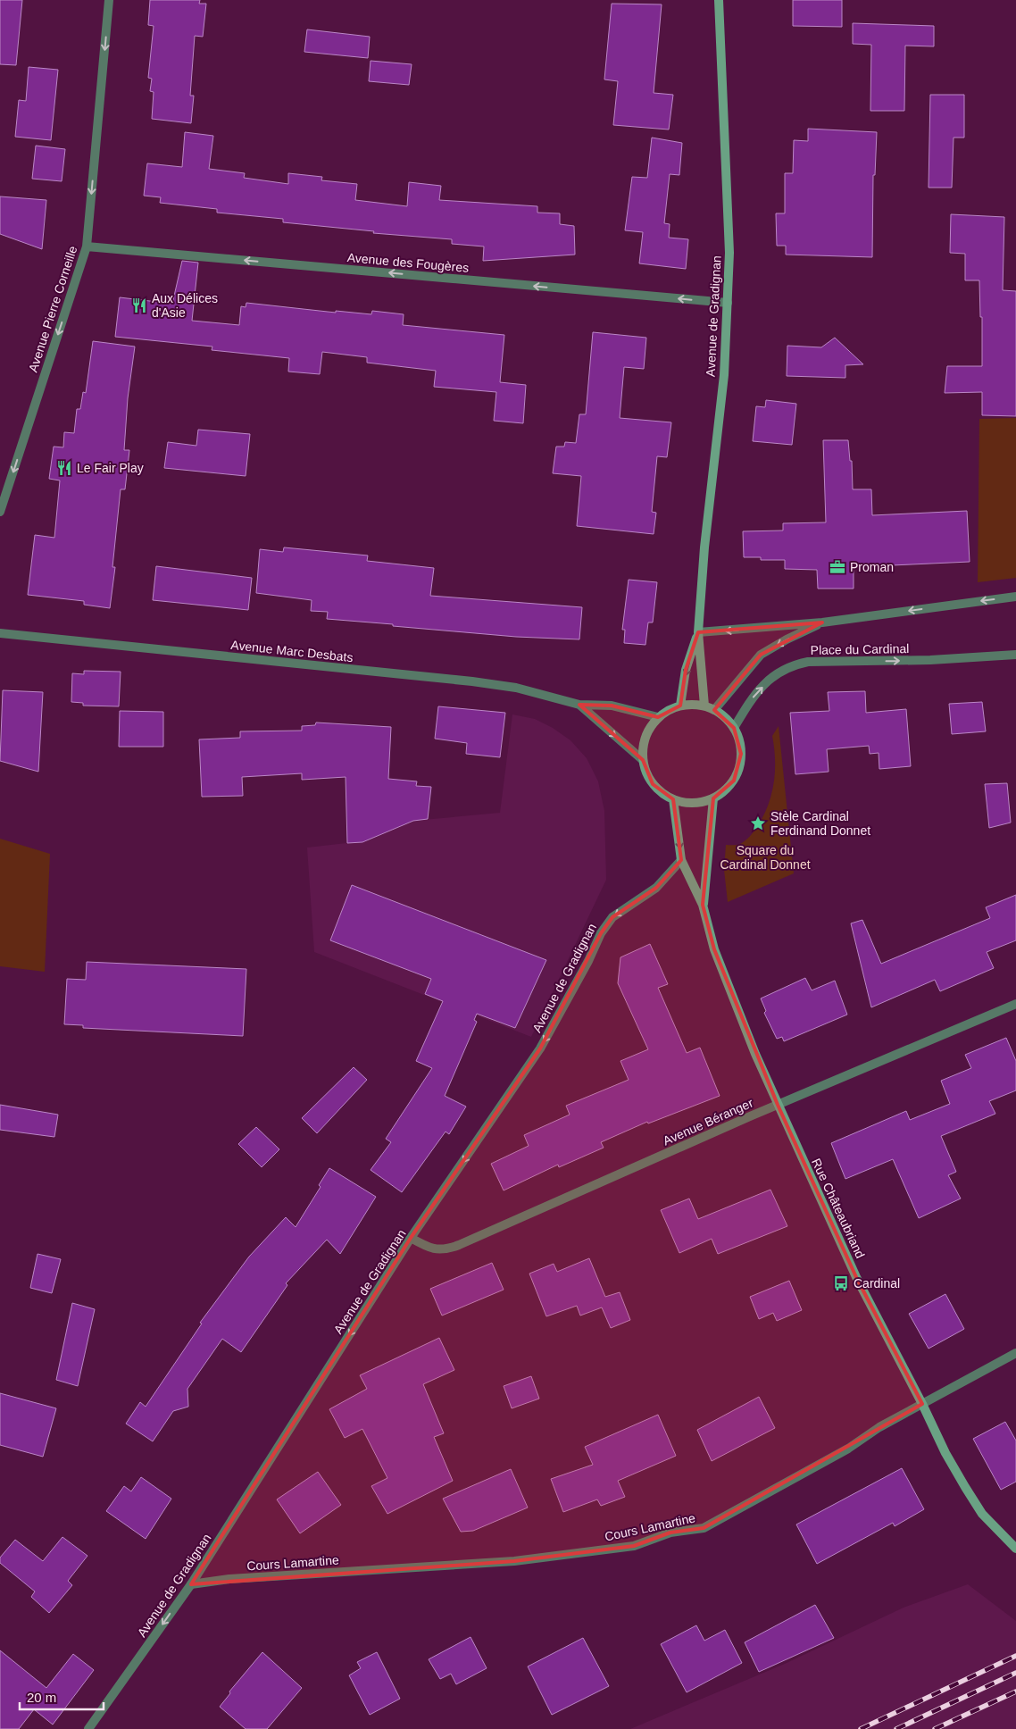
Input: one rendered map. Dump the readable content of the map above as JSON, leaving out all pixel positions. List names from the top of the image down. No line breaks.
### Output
{"streets":{"main road":["Avenue de Gradignan","Rue Châteaubriand"],"street":["Avenue des Fougères","Avenue Pierre Corneille","Place du Cardinal","Avenue Marc Desbats","Avenue Béranger","Cours Lamartine"]},"crossings":[["Avenue des Fougères","Avenue Pierre Corneille"],["Avenue des Fougères","Avenue de Gradignan"],["Avenue de Gradignan","Place du Cardinal"],["Avenue de Gradignan","Avenue Marc Desbats"],["Avenue de Gradignan","Avenue Béranger"],["Avenue de Gradignan","Rue Châteaubriand"],["Avenue de Gradignan","Cours Lamartine"],["Place du Cardinal","Avenue Marc Desbats"],["Place du Cardinal","Rue Châteaubriand"],["Avenue Marc Desbats","Rue Châteaubriand"],["Avenue Béranger","Rue Châteaubriand"],["Rue Châteaubriand","Cours Lamartine"]],"one_way":["Avenue des Fougères","Avenue Pierre Corneille","Avenue de Gradignan"],"parks":["Square du Cardinal Donnet"],"places":{"restaurant":["Aux Délices d'Asie","Le Fair Play"],"office":["Proman"],"place":["Stèle Cardinal Ferdinand Donnet"],"bus stop":["Cardinal"]},"scale_bar":"20 m"}
